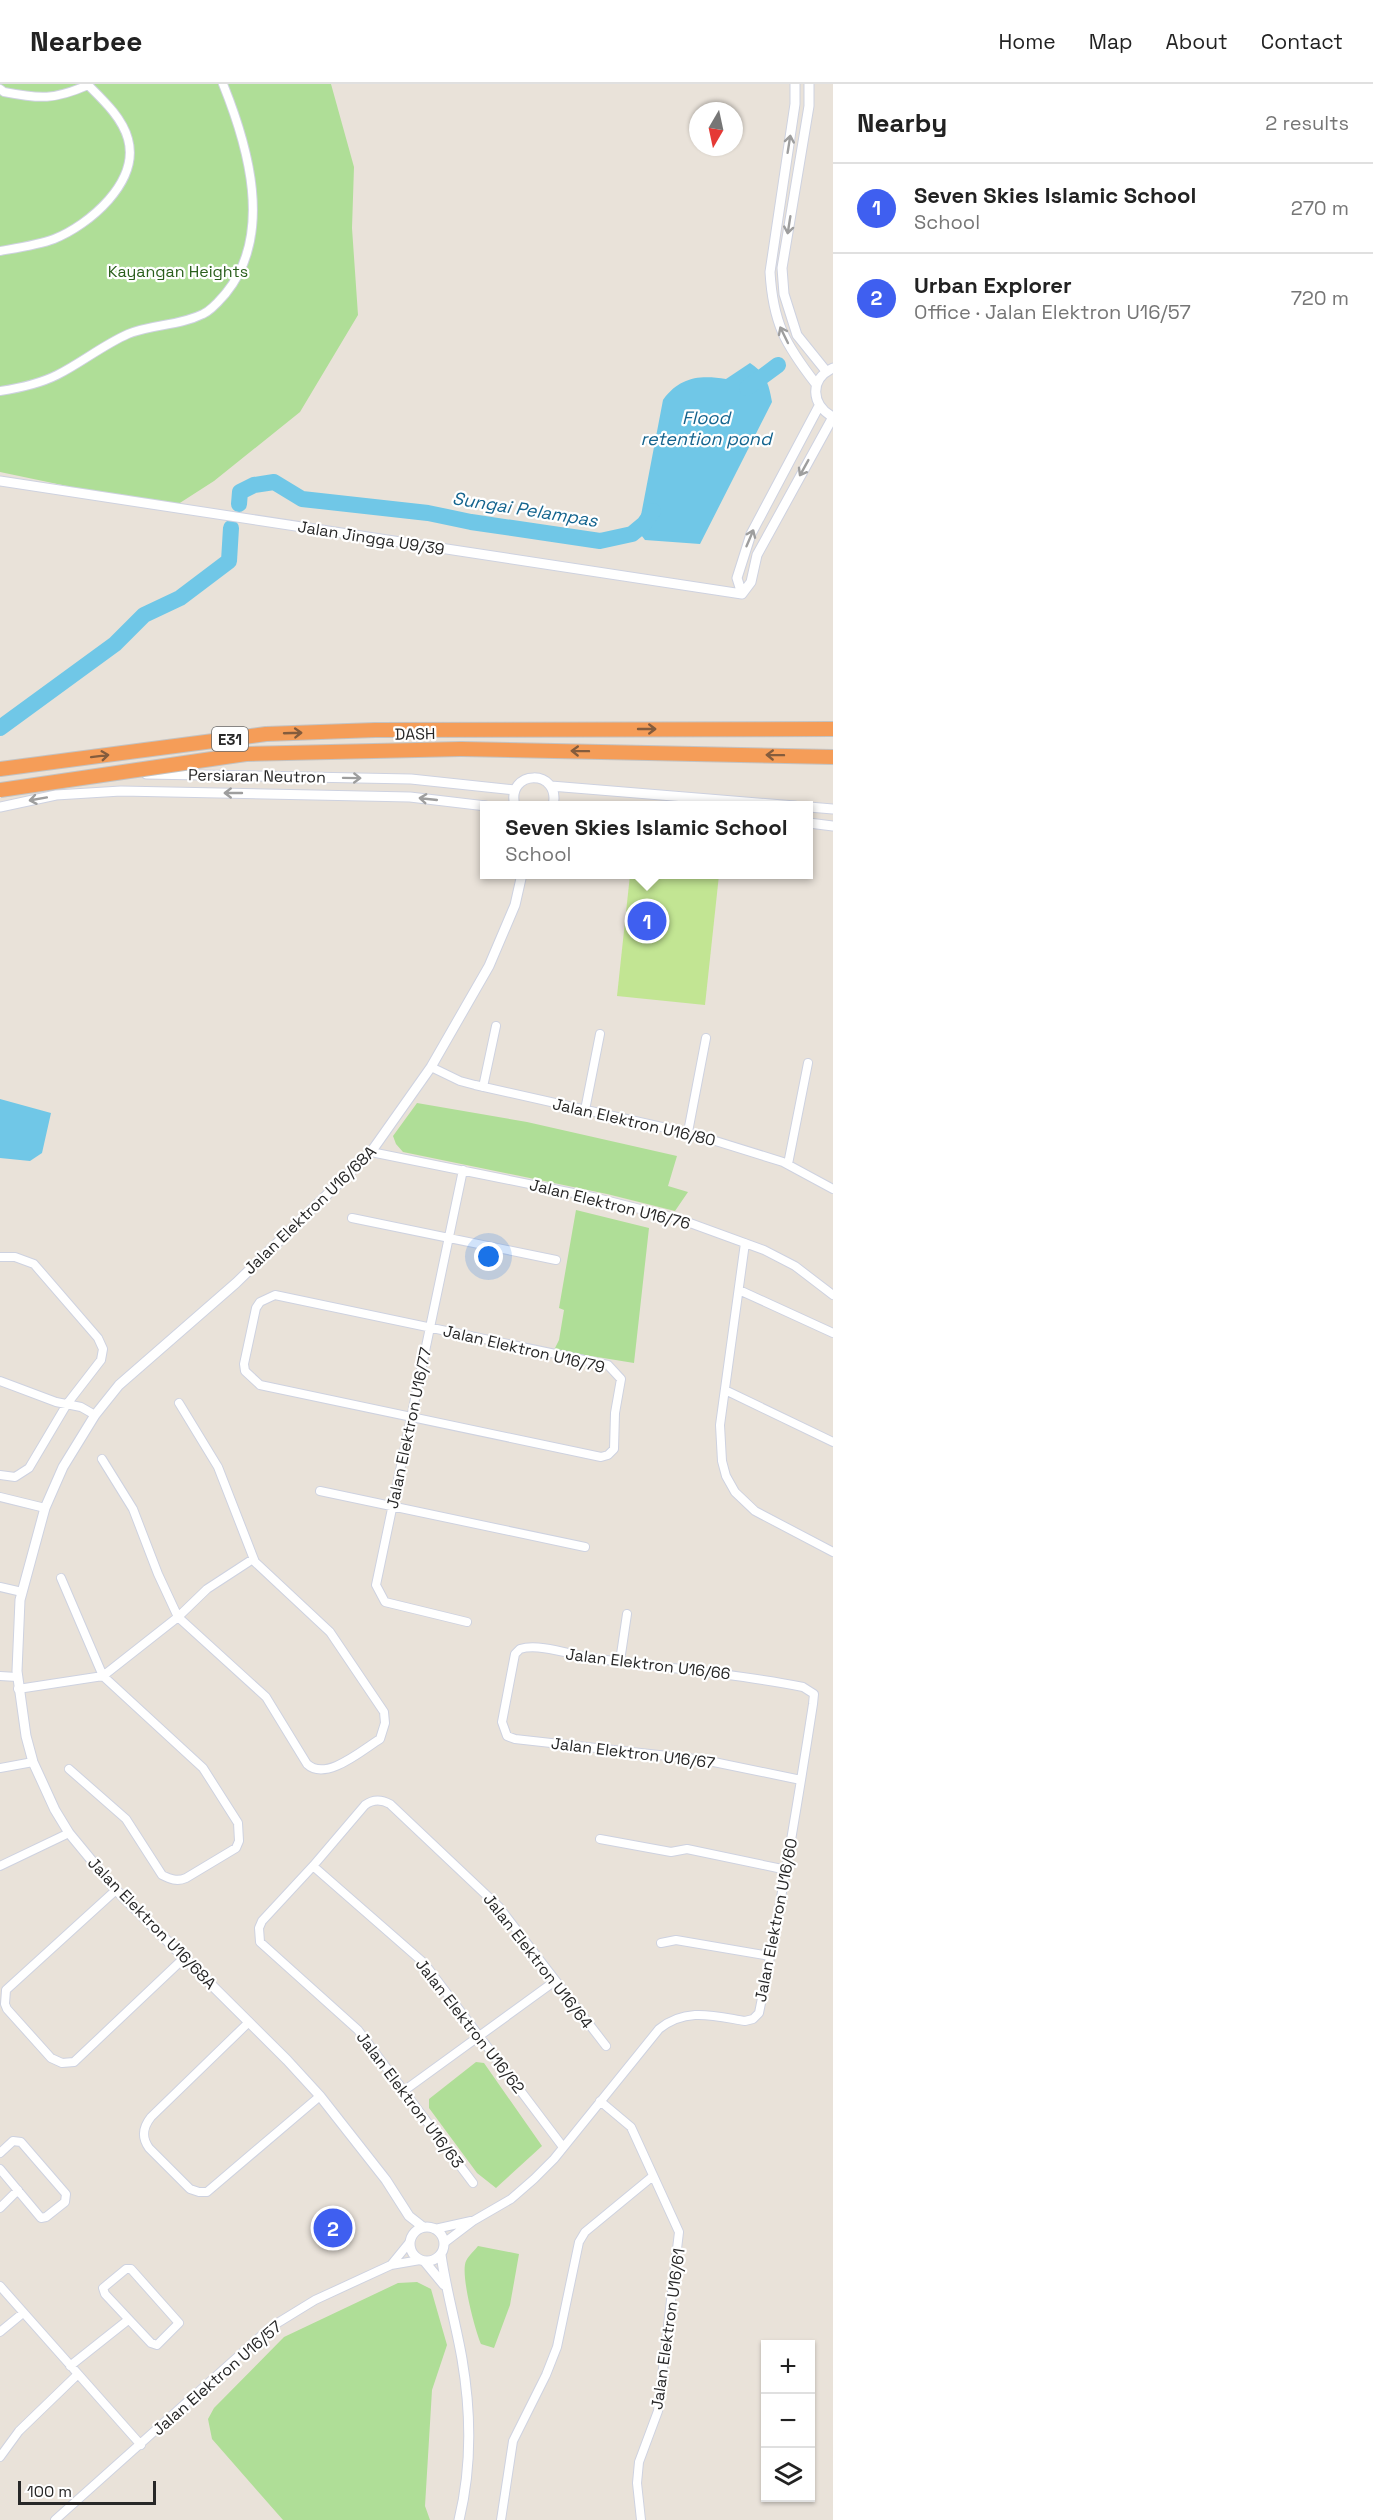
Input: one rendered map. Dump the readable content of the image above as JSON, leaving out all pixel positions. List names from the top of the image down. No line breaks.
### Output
{"streets":{"highway":["DASH","E31"],"street":["Jalan Jingga U9/39","Persiaran Neutron","Jalan Elektron U16/80","Jalan Elektron U16/76","Jalan Elektron U16/68A","Jalan Elektron U16/79","Jalan Elektron U16/77","Jalan Elektron U16/66","Jalan Elektron U16/67","Jalan Elektron U16/60","Jalan Elektron U16/64","Jalan Elektron U16/62","Jalan Elektron U16/63","Jalan Elektron U16/61","Jalan Elektron U16/57"]},"crossings":[["DASH","Persiaran Neutron"],["Jalan Elektron U16/80","Jalan Elektron U16/68A"],["Jalan Elektron U16/76","Jalan Elektron U16/68A"],["Jalan Elektron U16/76","Jalan Elektron U16/77"],["Jalan Elektron U16/68A","Jalan Elektron U16/57"],["Jalan Elektron U16/79","Jalan Elektron U16/77"],["Jalan Elektron U16/66","Jalan Elektron U16/67"],["Jalan Elektron U16/66","Jalan Elektron U16/60"],["Jalan Elektron U16/67","Jalan Elektron U16/60"],["Jalan Elektron U16/60","Jalan Elektron U16/62"],["Jalan Elektron U16/60","Jalan Elektron U16/61"],["Jalan Elektron U16/64","Jalan Elektron U16/62"],["Jalan Elektron U16/64","Jalan Elektron U16/63"],["Jalan Elektron U16/62","Jalan Elektron U16/63"]],"water":["Flood retention pond","Sungai Pelampas"],"parks":["Kayangan Heights"],"scale_bar":"100 m","north":"bottom","page":{"header":"Nearbee","nav":["Home","Map","About","Contact"],"heading":["Nearby","2 results"],"list":[{"mark":"1","name":"Seven Skies Islamic School","note":"School","value":"270 m"},{"mark":"2","name":"Urban Explorer","note":"Office · Jalan Elektron U16/57","value":"720 m"}],"popup":["Seven Skies Islamic School","School"],"pins":["1","2"],"map_buttons":["+","−"],"scale":"100 m"}}
